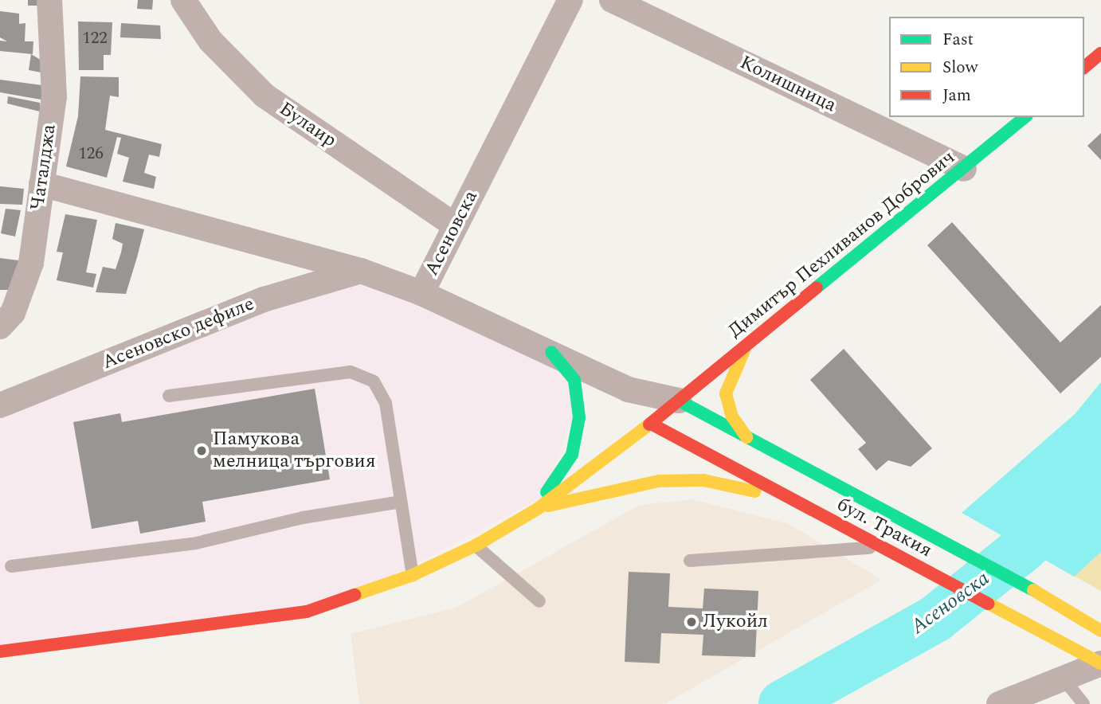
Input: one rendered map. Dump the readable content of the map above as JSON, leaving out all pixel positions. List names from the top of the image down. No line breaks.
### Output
{"streets":{"main road":["Димитър Пехливанов Добрович","бул. Тракия"],"street":["Колишница","Булаир","Чаталджа","Асеновска","Асеновско дефиле"]},"crossings":[["Колишница","Димитър Пехливанов Добрович"],["Булаир","Асеновска"],["Асеновска","Димитър Пехливанов Добрович"],["Асеновска","бул. Тракия"],["Димитър Пехливанов Добрович","бул. Тракия"]],"water":["Асеновска"],"places":["Памукова мелница търговия","Лукойл"],"house_numbers":["122","126"],"legend":["Fast","Slow","Jam"]}
